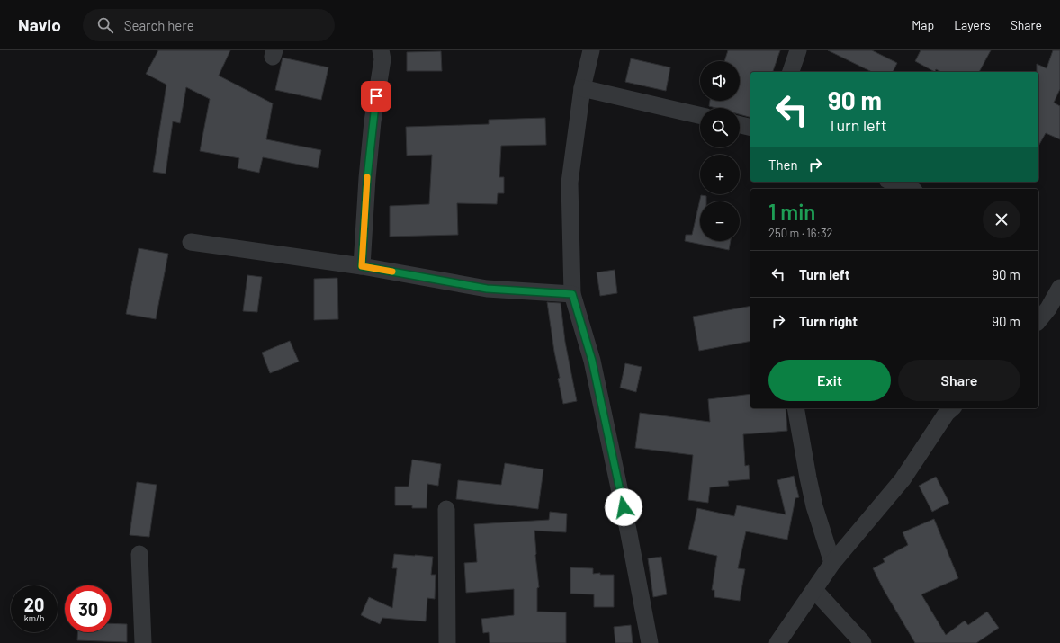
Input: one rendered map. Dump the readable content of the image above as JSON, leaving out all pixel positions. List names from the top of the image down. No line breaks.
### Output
{"page":{"header":"Navio","search":"Search here","nav":["Map","Layers","Share"],"map_buttons":["+","−"],"turn":["90 m","Turn left"],"then":"Then","heading":["1 min","250 m · 16:32"],"list":[{"name":"Turn left","value":"90 m"},{"name":"Turn right","value":"90 m"}],"buttons":["Exit","Share"],"speed":"20 km/h","limit":"30"}}
